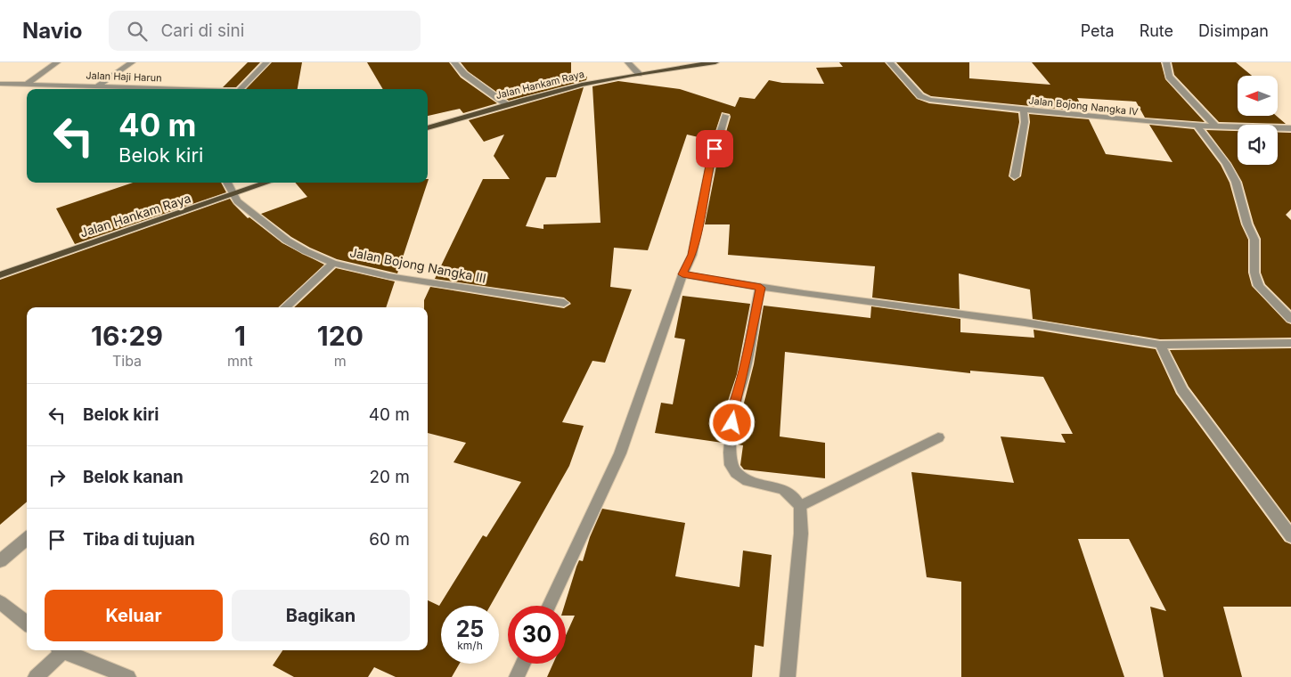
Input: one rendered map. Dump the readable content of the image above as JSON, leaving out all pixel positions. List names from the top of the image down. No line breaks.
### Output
{"streets":{"main road":["Jalan Hankam Raya"],"street":["Jalan Haji Harun","Jalan Bojong Nangka IV","Jalan Bojong Nangka III"]},"crossings":[["Jalan Hankam Raya","Jalan Bojong Nangka III"]],"north":"left","page":{"header":"Navio","search":"Cari di sini","nav":["Peta","Rute","Disimpan"],"turn":["40 m","Belok kiri"],"eta":["16:29","Tiba","1","mnt","120","m"],"list":[{"name":"Belok kiri","value":"40 m"},{"name":"Belok kanan","value":"20 m"},{"name":"Tiba di tujuan","value":"60 m"}],"buttons":["Keluar","Bagikan"],"speed":"25 km/h","limit":"30"}}
